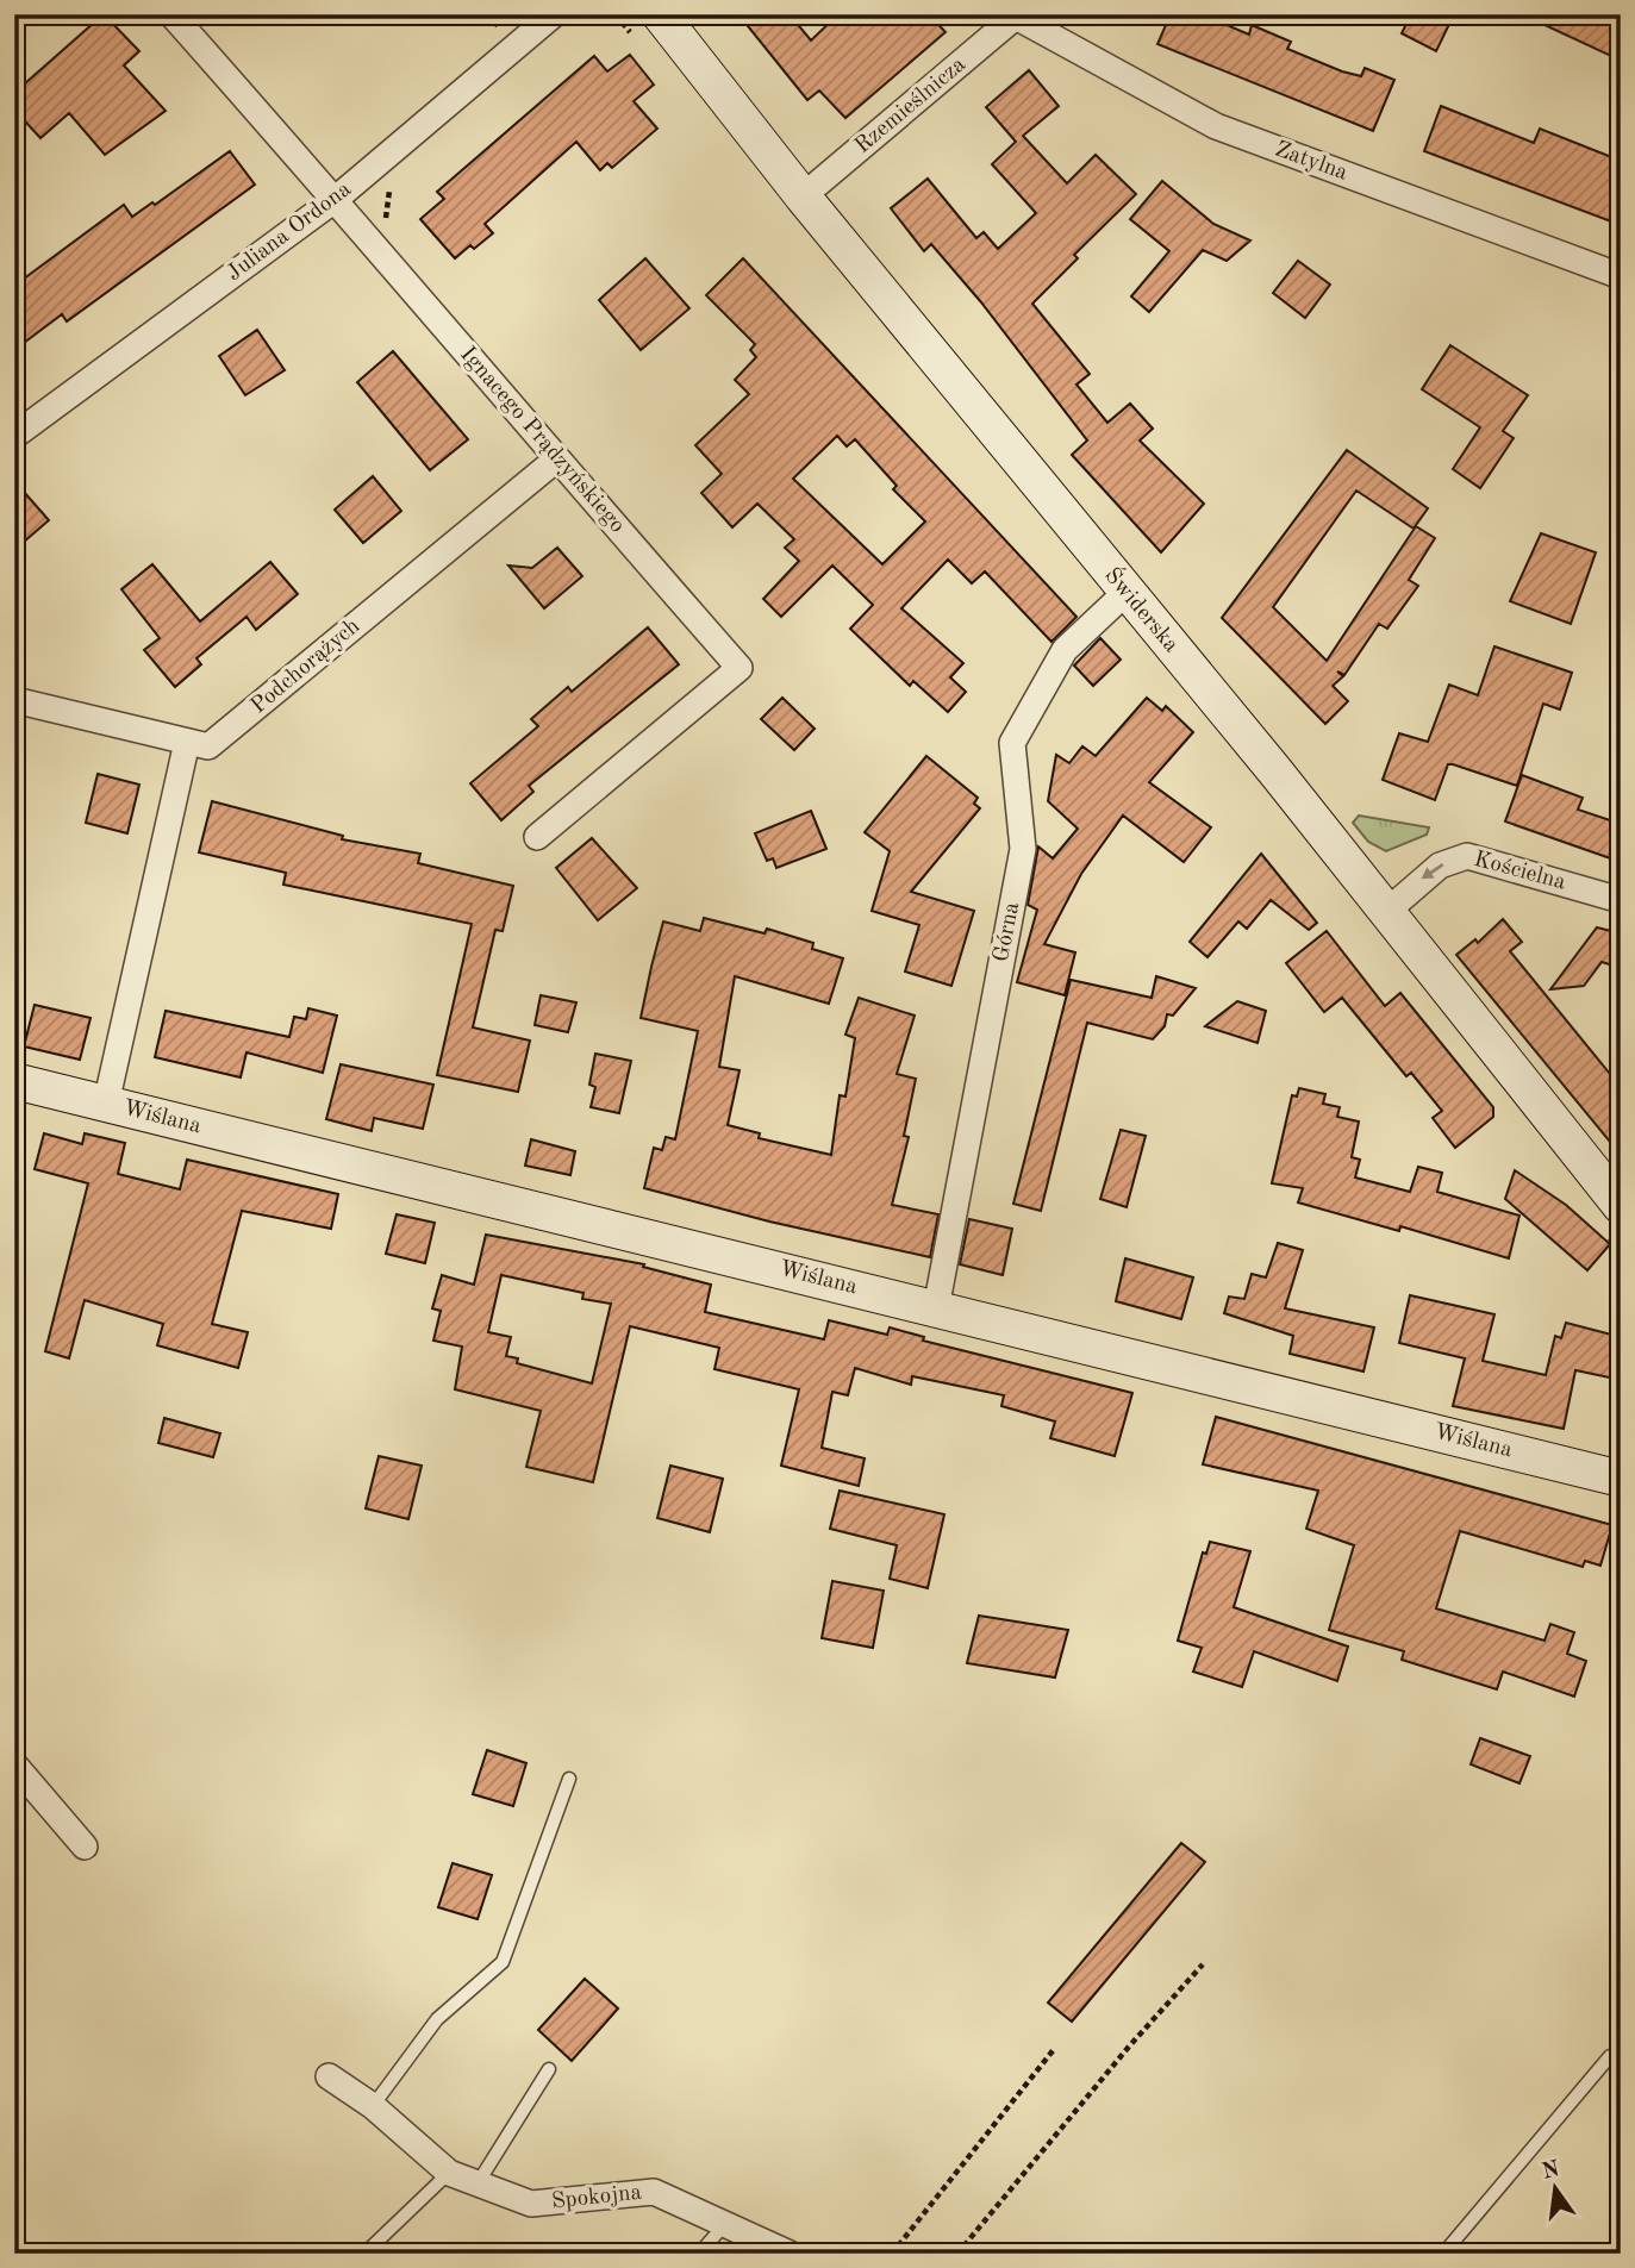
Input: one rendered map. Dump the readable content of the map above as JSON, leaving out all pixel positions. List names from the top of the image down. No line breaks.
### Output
{"streets":{"street":["Rzemieślnicza","Zatylna","Juliana Ordona","Ignacego Prądzyńskiego","Świderska","Podchorążych","Kościelna","Górna","Wiślana","Spokojna"]},"crossings":[["Rzemieślnicza","Zatylna"],["Rzemieślnicza","Świderska"],["Juliana Ordona","Ignacego Prądzyńskiego"],["Ignacego Prądzyńskiego","Podchorążych"],["Świderska","Kościelna"],["Świderska","Górna"],["Górna","Wiślana"]],"one_way":["Kościelna"],"north":"top"}
